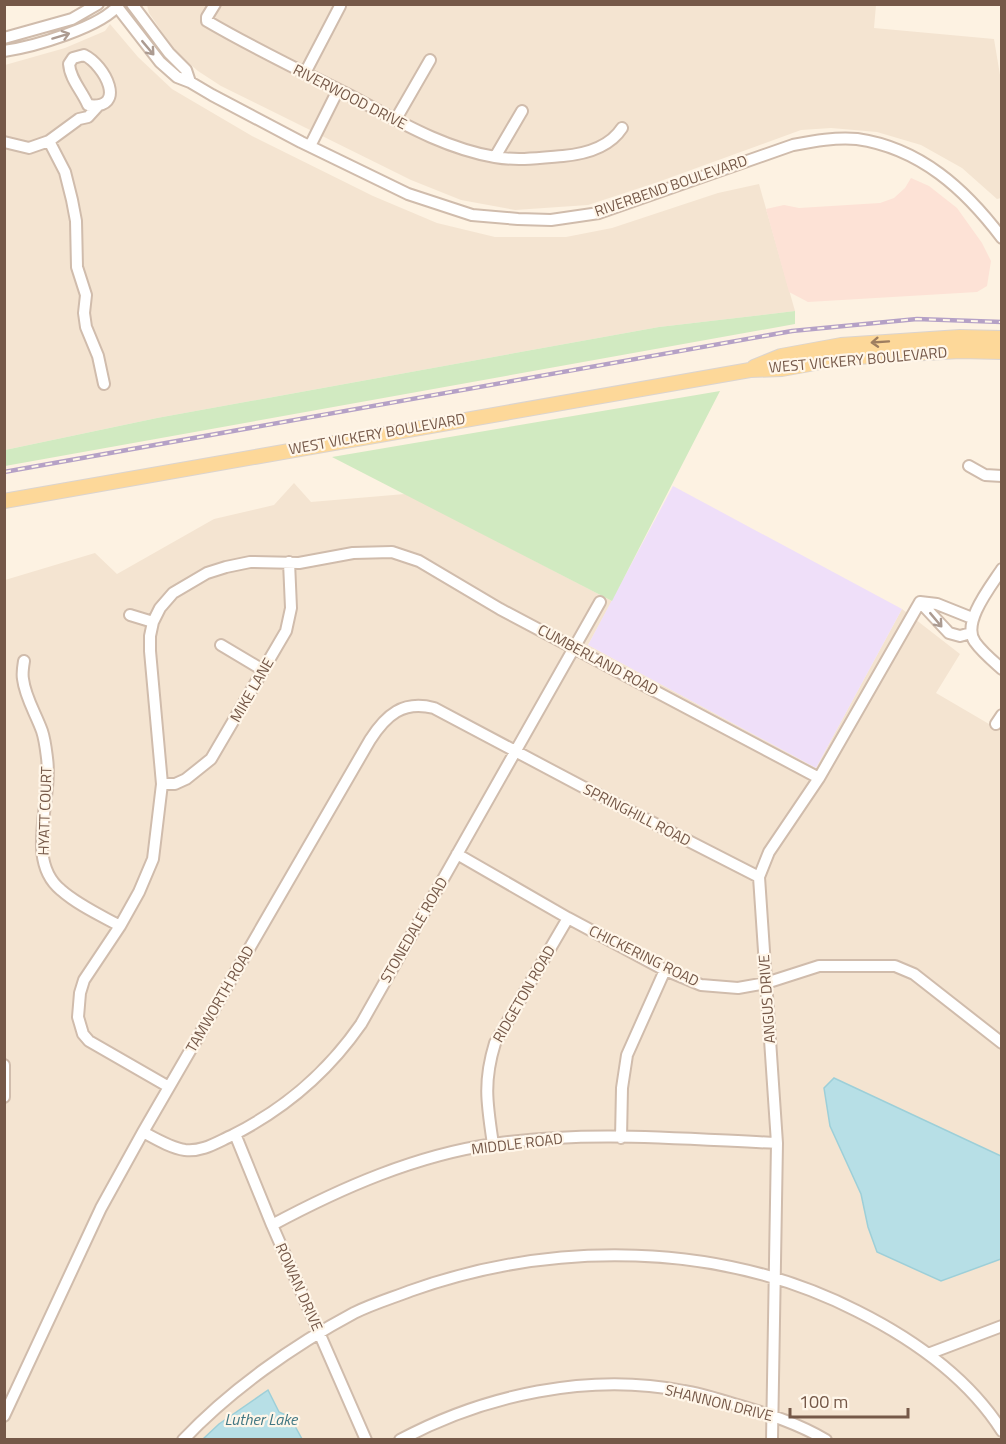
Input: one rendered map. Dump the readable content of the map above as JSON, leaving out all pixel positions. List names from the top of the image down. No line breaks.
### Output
{"streets":{"main road":["WEST VICKERY BOULEVARD"],"street":["RIVERWOOD DRIVE","RIVERBEND BOULEVARD","CUMBERLAND ROAD","MIKE LANE","HYATT COURT","SPRINGHILL ROAD","STONEDALE ROAD","CHICKERING ROAD","RIDGETON ROAD","TAMWORTH ROAD","ANGUS DRIVE","MIDDLE ROAD","ROWAN DRIVE","SHANNON DRIVE"]},"crossings":[["CUMBERLAND ROAD","MIKE LANE"],["CUMBERLAND ROAD","STONEDALE ROAD"],["CUMBERLAND ROAD","ANGUS DRIVE"],["SPRINGHILL ROAD","STONEDALE ROAD"],["SPRINGHILL ROAD","TAMWORTH ROAD"],["SPRINGHILL ROAD","ANGUS DRIVE"],["STONEDALE ROAD","CHICKERING ROAD"],["STONEDALE ROAD","TAMWORTH ROAD"],["STONEDALE ROAD","ROWAN DRIVE"],["CHICKERING ROAD","RIDGETON ROAD"],["CHICKERING ROAD","ANGUS DRIVE"],["RIDGETON ROAD","MIDDLE ROAD"],["ANGUS DRIVE","MIDDLE ROAD"],["ANGUS DRIVE","SHANNON DRIVE"],["MIDDLE ROAD","ROWAN DRIVE"]],"water":["Luther Lake"],"scale_bar":"100 m"}
